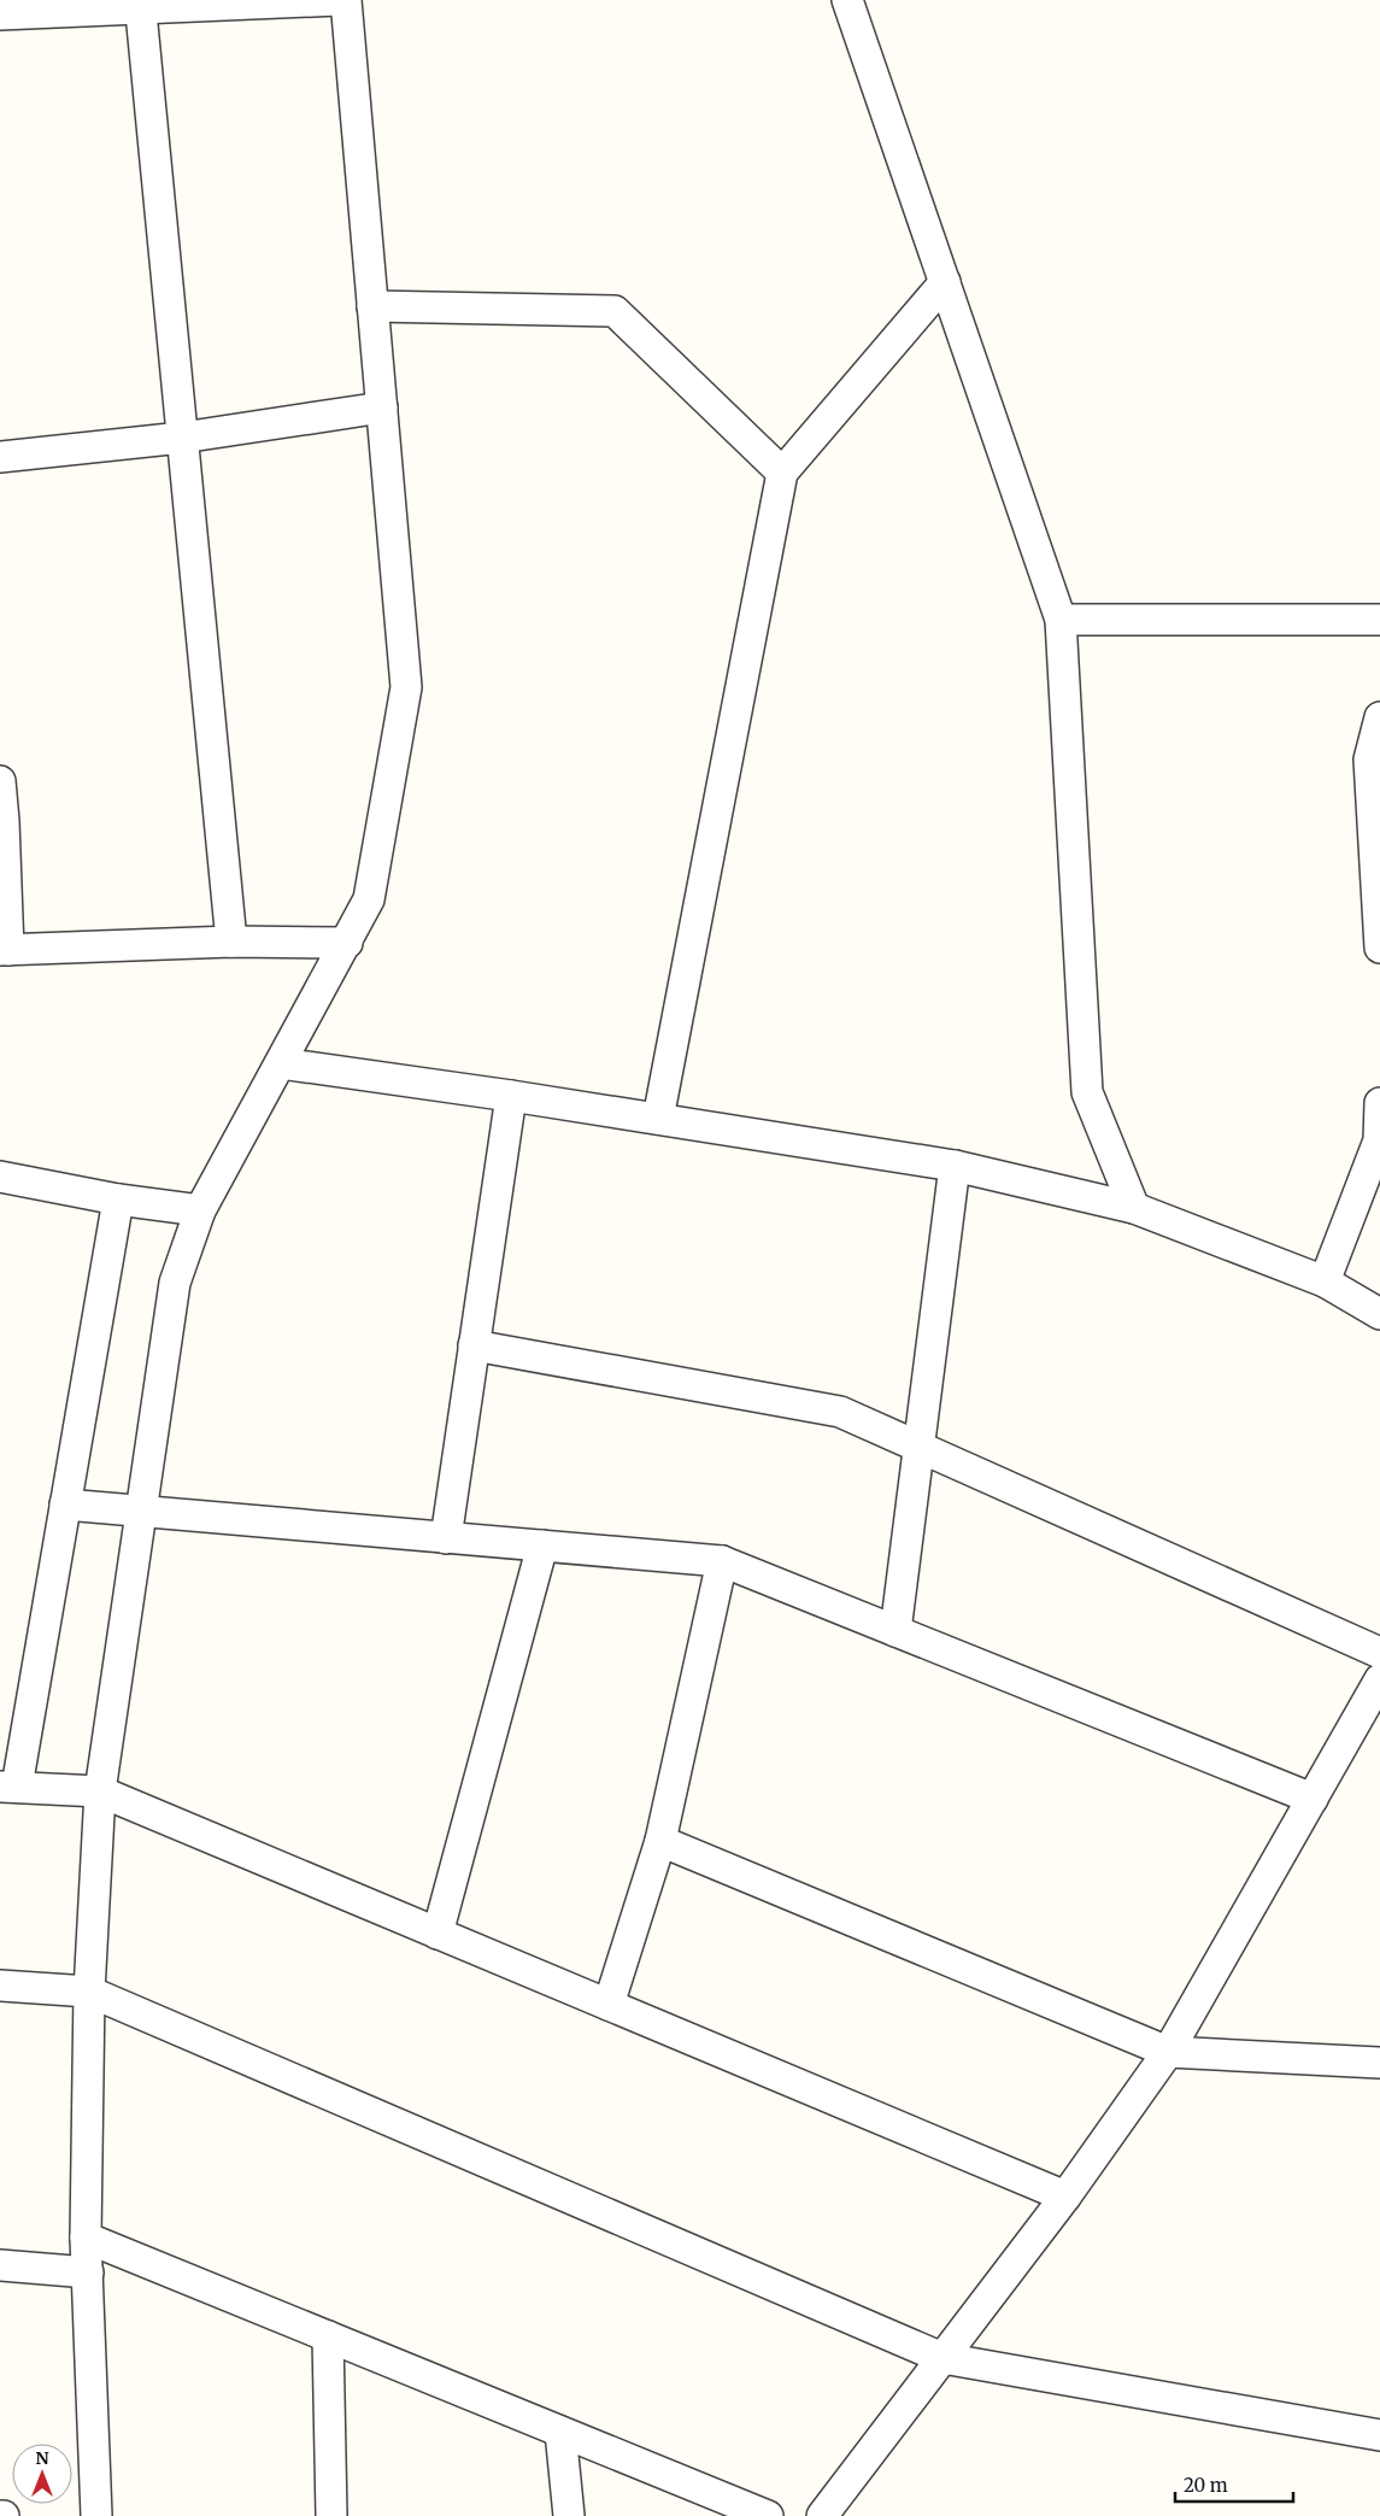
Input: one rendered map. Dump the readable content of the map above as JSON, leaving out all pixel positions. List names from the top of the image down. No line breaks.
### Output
{"scale_bar":"20 m","north":"top"}
